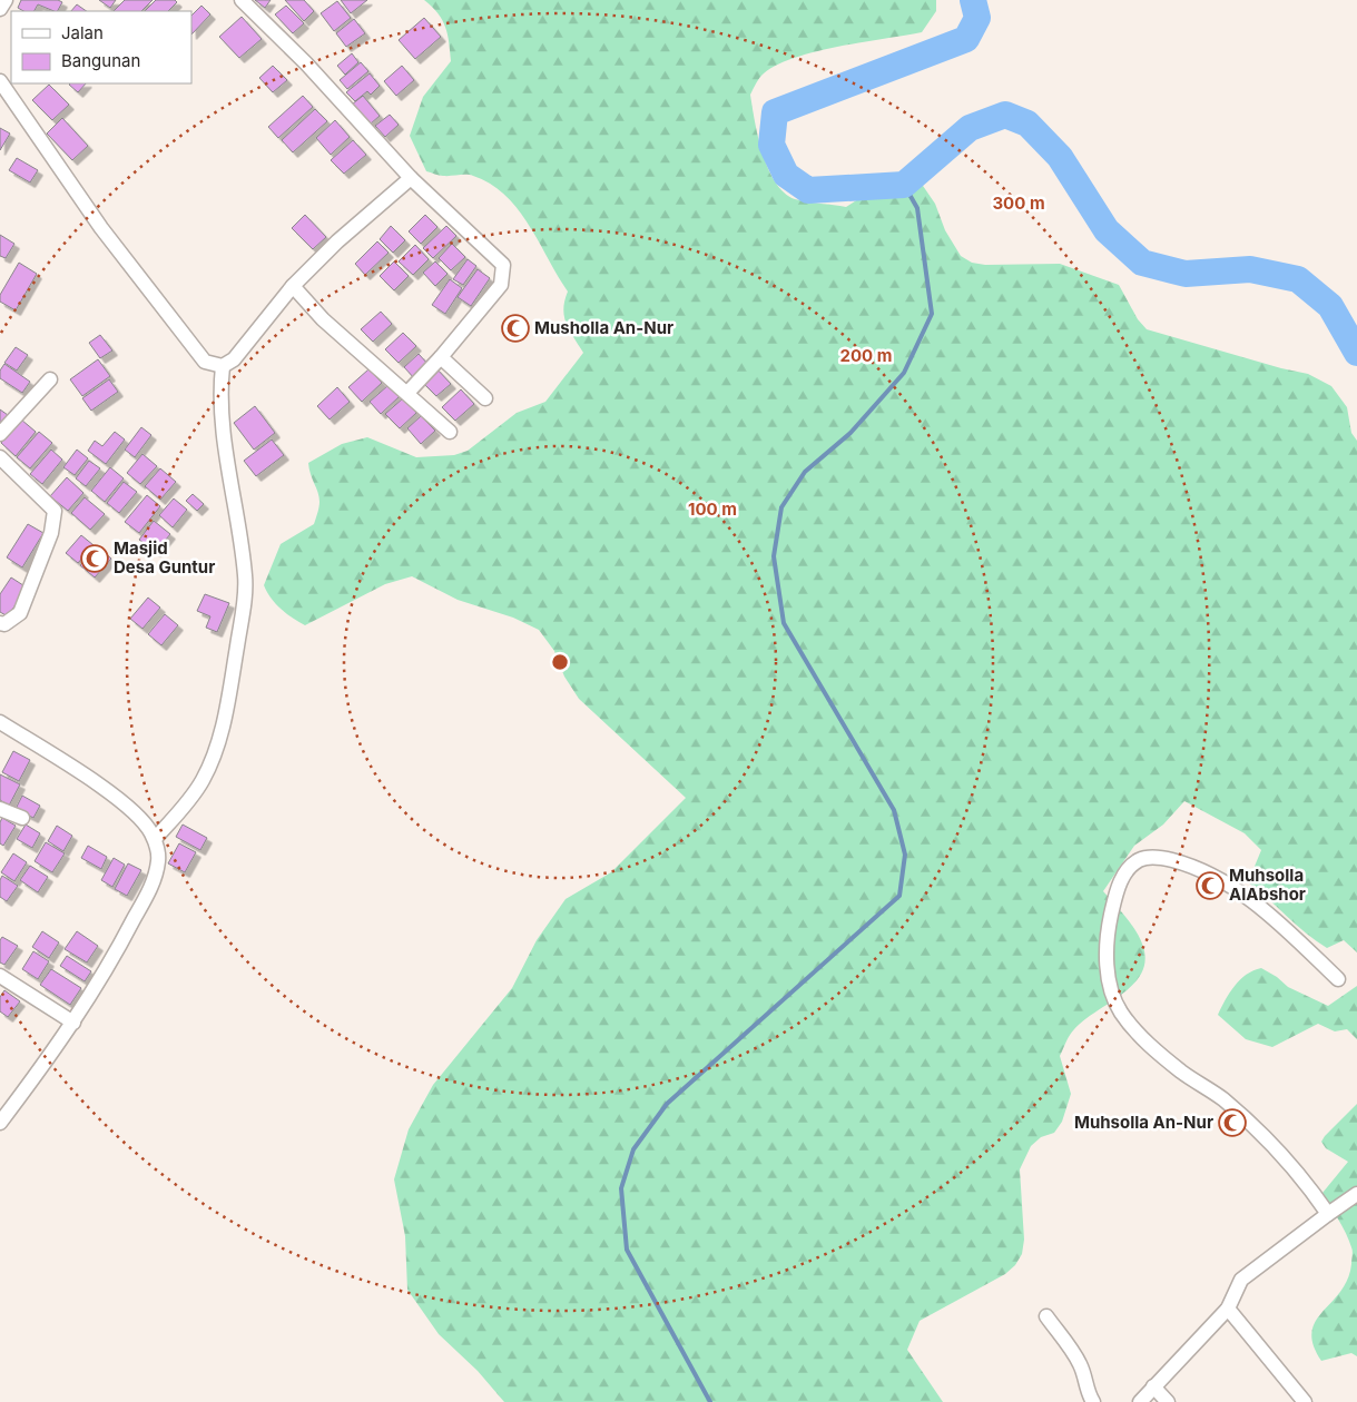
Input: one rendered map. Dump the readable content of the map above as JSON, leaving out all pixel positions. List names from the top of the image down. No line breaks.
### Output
{"places":{"mosque":["Musholla An-Nur","Masjid Desa Guntur","Muhsolla AlAbshor","Muhsolla An-Nur"]},"legend":["Jalan","Bangunan"],"rings":["300 m","200 m","100 m"]}
